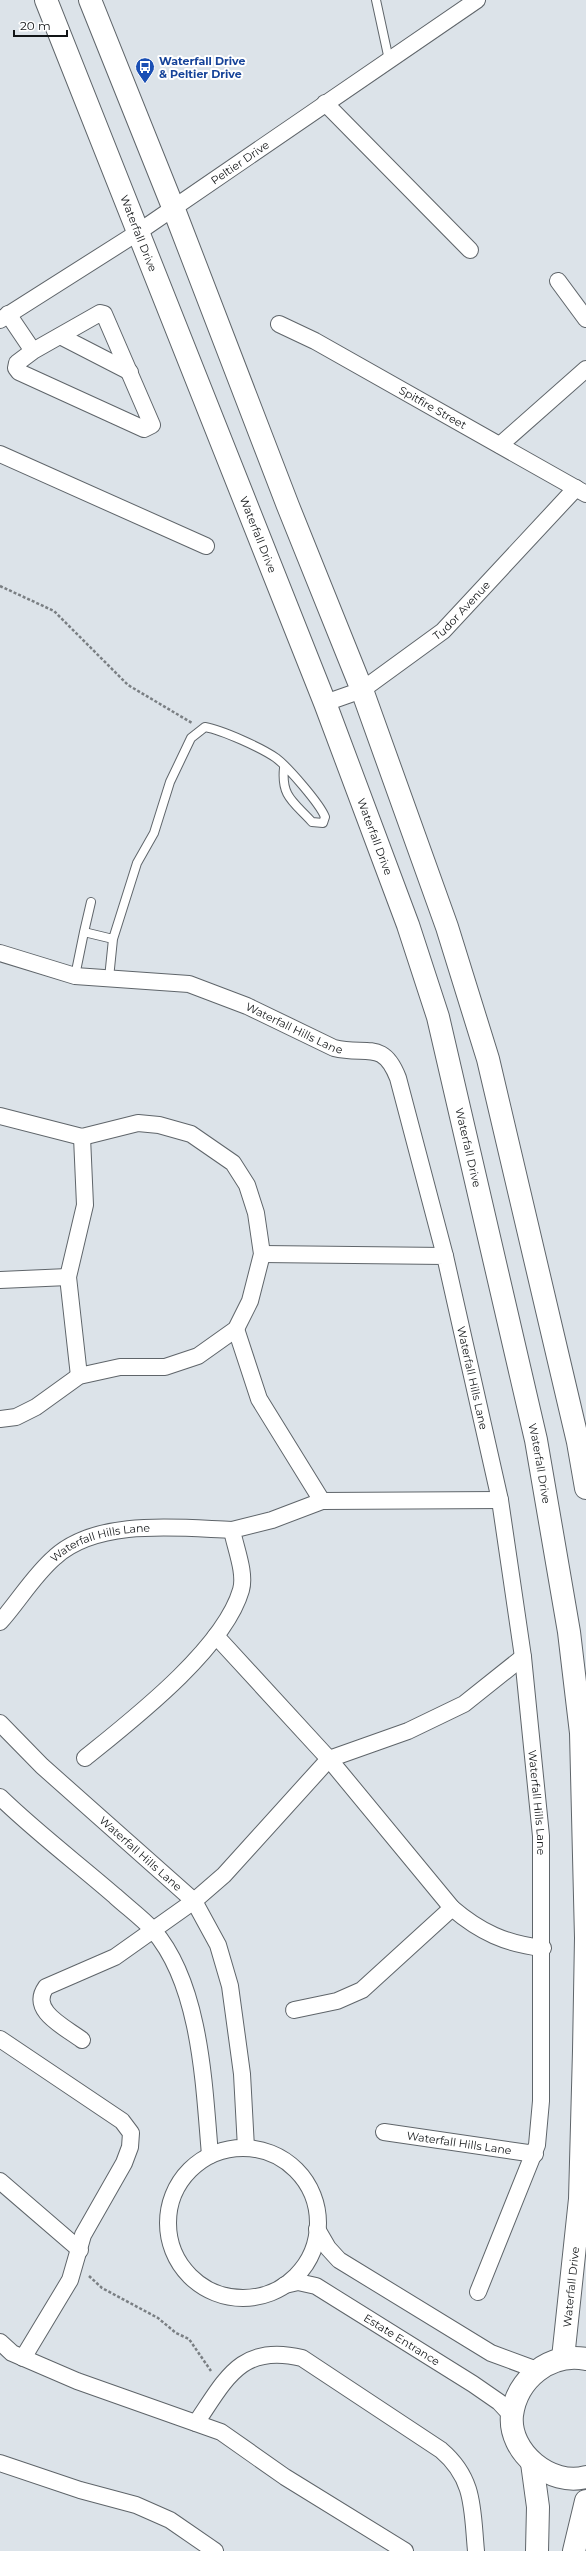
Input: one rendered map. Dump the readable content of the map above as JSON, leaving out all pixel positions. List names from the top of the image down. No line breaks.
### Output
{"streets":{"main road":["Waterfall Drive"],"street":["Peltier Drive","Spitfire Street","Tudor Avenue","Waterfall Hills Lane","Estate Entrance"]},"crossings":[["Peltier Drive","Waterfall Drive"],["Waterfall Drive","Tudor Avenue"],["Spitfire Street","Tudor Avenue"]],"places":{"bus stop":["Waterfall Drive & Peltier Drive"]},"scale_bar":"20 m"}
